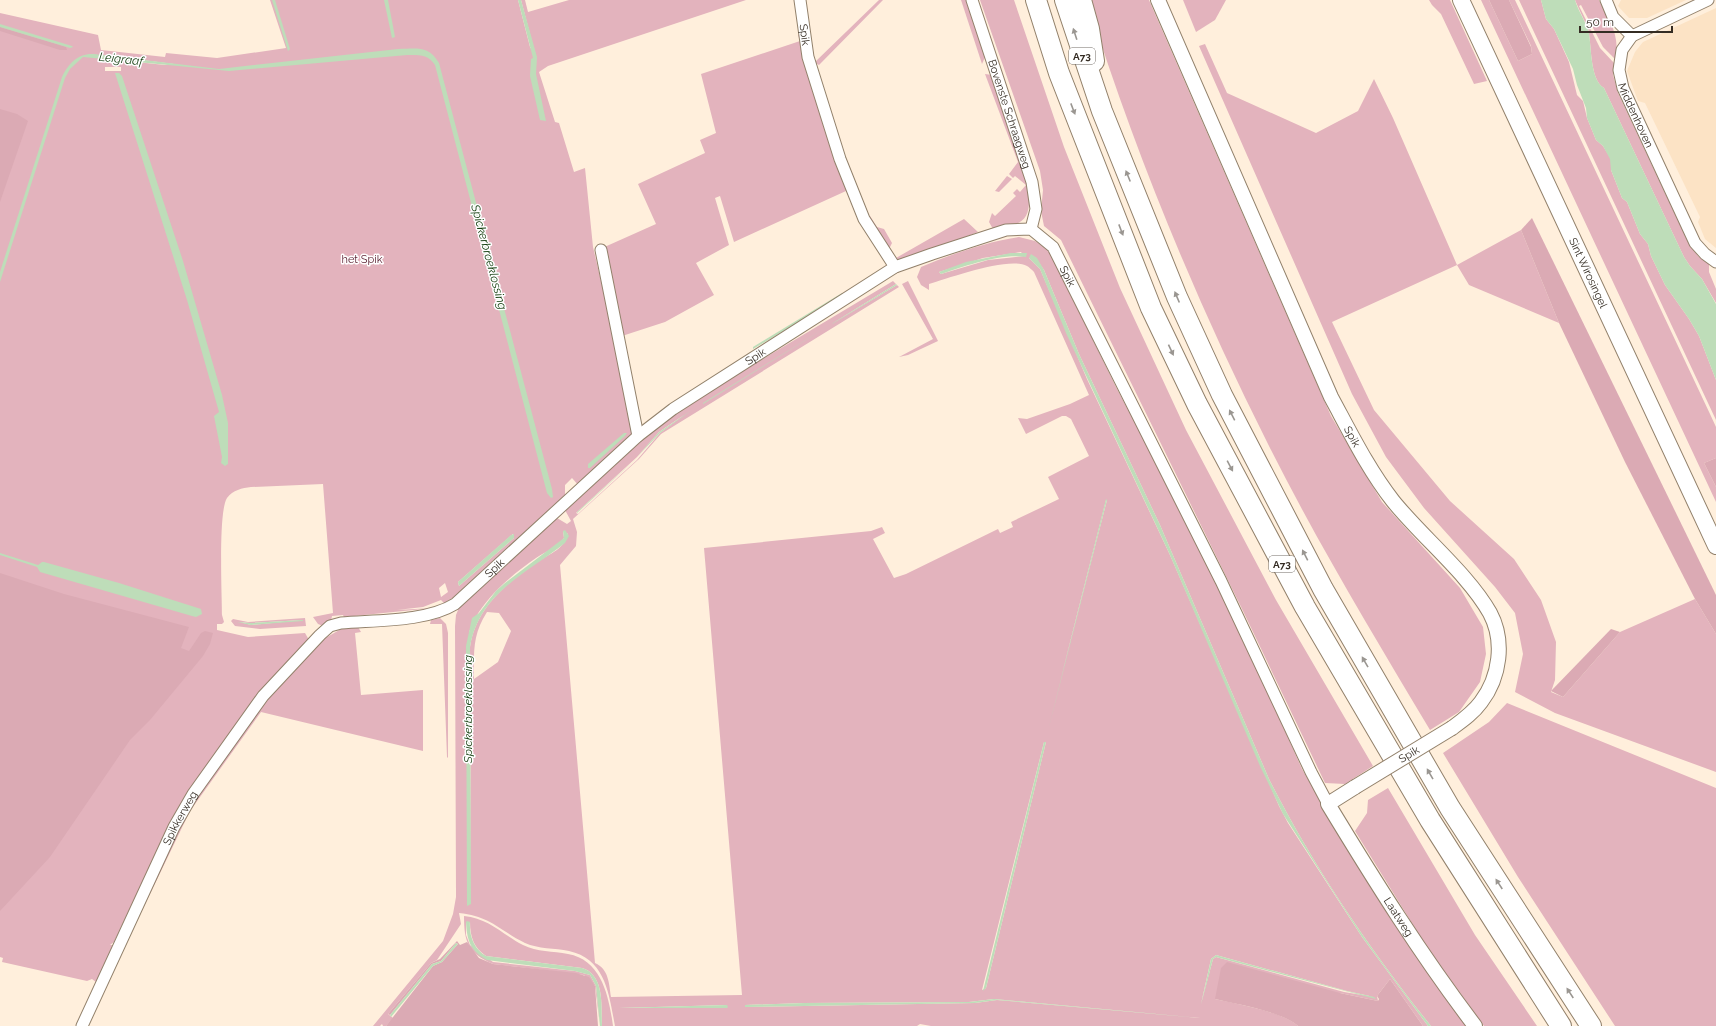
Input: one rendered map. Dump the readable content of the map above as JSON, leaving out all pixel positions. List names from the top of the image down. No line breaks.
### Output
{"streets":{"highway":["A73"],"main road":["Sint Wirosingel"],"street":["Spik","Bovenste Schraagweg","Middenhoven","Spikkerweg","Laatweg"]},"crossings":[["Spik","Bovenste Schraagweg"],["Spik","Spikkerweg"],["Spik","Laatweg"]],"water":["Leigraaf","Spickerbroeklossing"],"parks":["het Spik"],"scale_bar":"50 m"}
